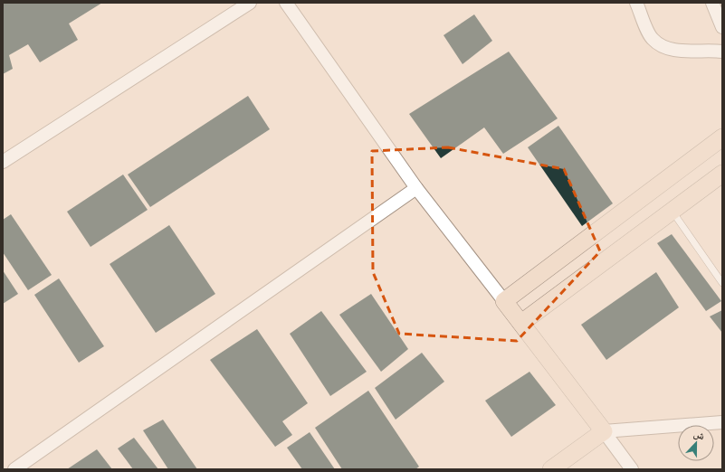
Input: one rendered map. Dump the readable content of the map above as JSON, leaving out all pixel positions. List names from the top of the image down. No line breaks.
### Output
{"north":"top"}
